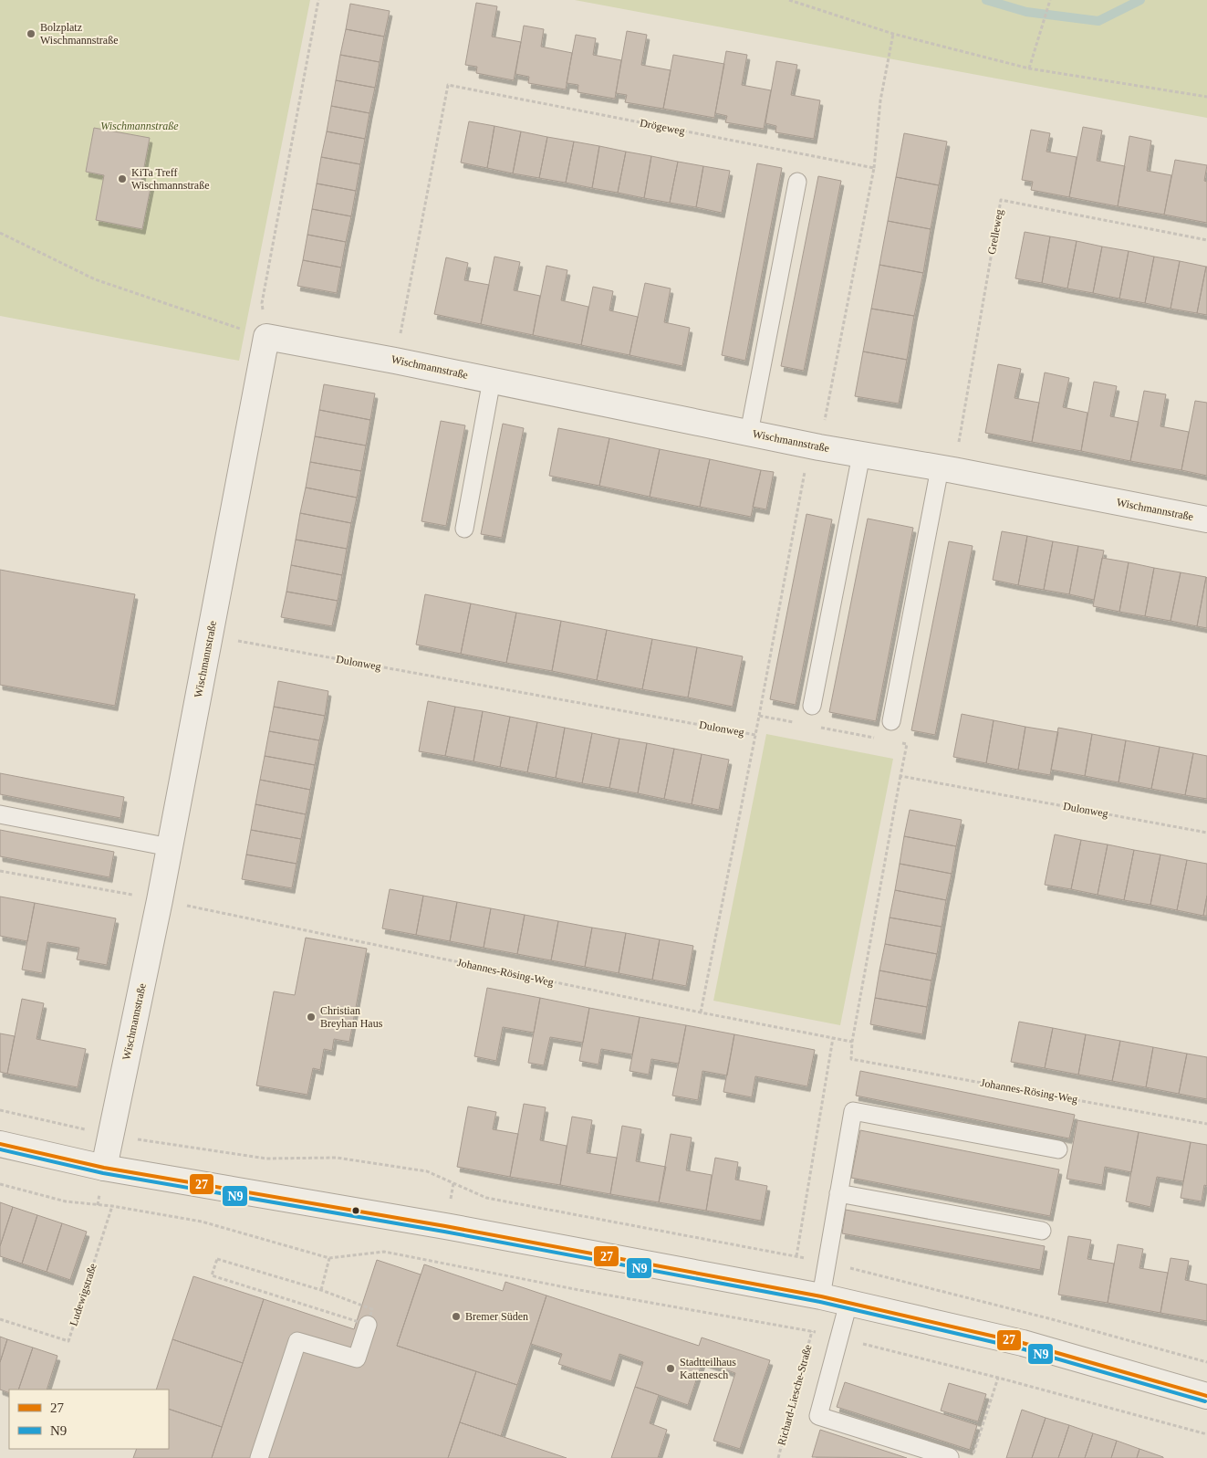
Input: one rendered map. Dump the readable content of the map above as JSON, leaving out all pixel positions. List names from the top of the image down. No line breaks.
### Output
{"streets":{"street":["Wischmannstraße"],"path":["Drögeweg","Grelleweg","Dulonweg","Johannes-Rösing-Weg","Ludewigstraße","Richard-Liesche-Straße"]},"crossings":[["Drögeweg","Wischmannstraße"],["Grelleweg","Wischmannstraße"],["Wischmannstraße","Dulonweg"],["Wischmannstraße","Johannes-Rösing-Weg"]],"parks":["Wischmannstraße"],"places":["Bolzplatz Wischmannstraße","KiTa Treff Wischmannstraße","Christian Breyhan Haus","Bremer Süden","Stadtteilhaus Kattenesch"],"lines":["transit line 27","transit line N9"],"legend":["27","N9"]}
